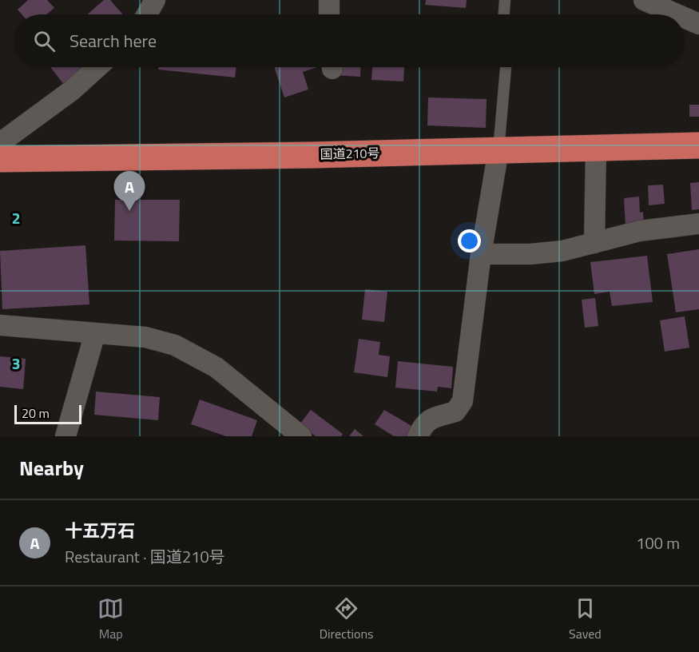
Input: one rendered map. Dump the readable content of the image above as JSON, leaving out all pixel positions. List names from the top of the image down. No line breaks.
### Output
{"streets":{"highway":["国道210号"]},"scale_bar":"20 m","page":{"search":"Search here","pins":"A","scale":"20 m","heading":"Nearby","list":[{"mark":"A","name":"十五万石","note":"Restaurant · 国道210号","value":"100 m"}],"nav":["Map","Directions","Saved"]},"grid":{"rows":["2","3"]}}
